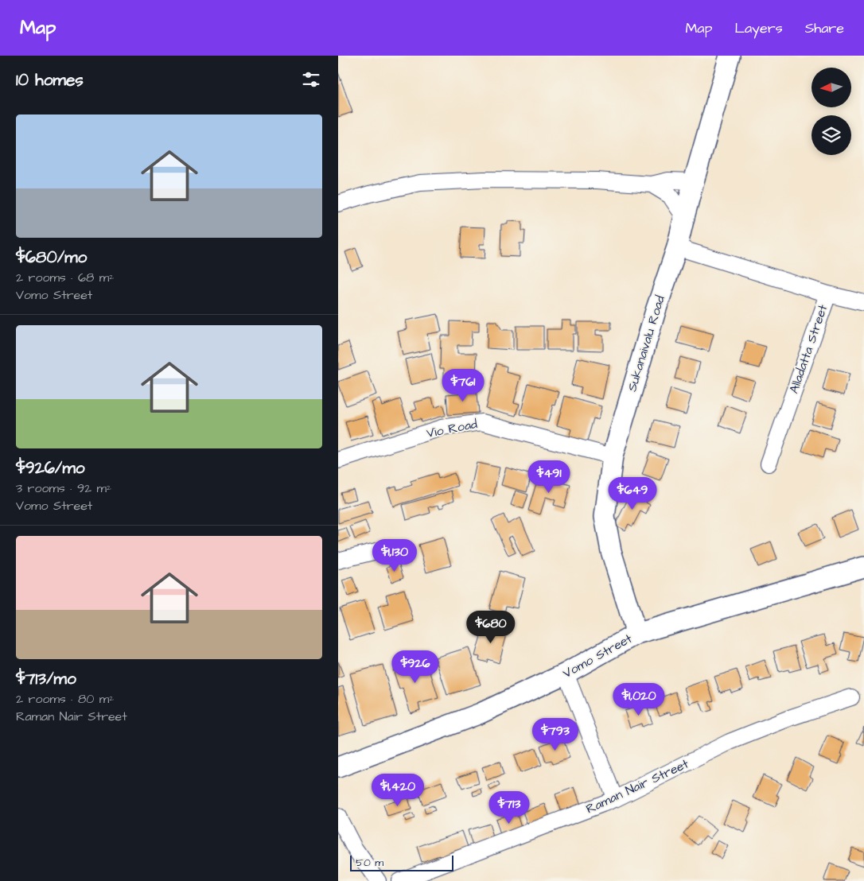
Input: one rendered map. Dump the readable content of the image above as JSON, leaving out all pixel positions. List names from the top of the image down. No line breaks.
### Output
{"streets":{"main road":["Sukanaivalu Road","Vomo Street"],"street":["Alladatta Street","Vio Road","Raman Nair Street"]},"crossings":[["Sukanaivalu Road","Alladatta Street"],["Sukanaivalu Road","Vio Road"],["Sukanaivalu Road","Vomo Street"]],"scale_bar":"50 m","north":"left","page":{"header":"Map","nav":["Map","Layers","Share"],"heading":"10 homes","list":[{"name":"$680/mo","note":"2 rooms · 68 m² · Vomo Street"},{"name":"$926/mo","note":"3 rooms · 92 m² · Vomo Street"},{"name":"$713/mo","note":"2 rooms · 80 m² · Raman Nair Street"}],"price":["$761","$491","$649","$1,130","$680","$926","$1,020","$793","$1,420","$713"],"scale":"50 m"}}
